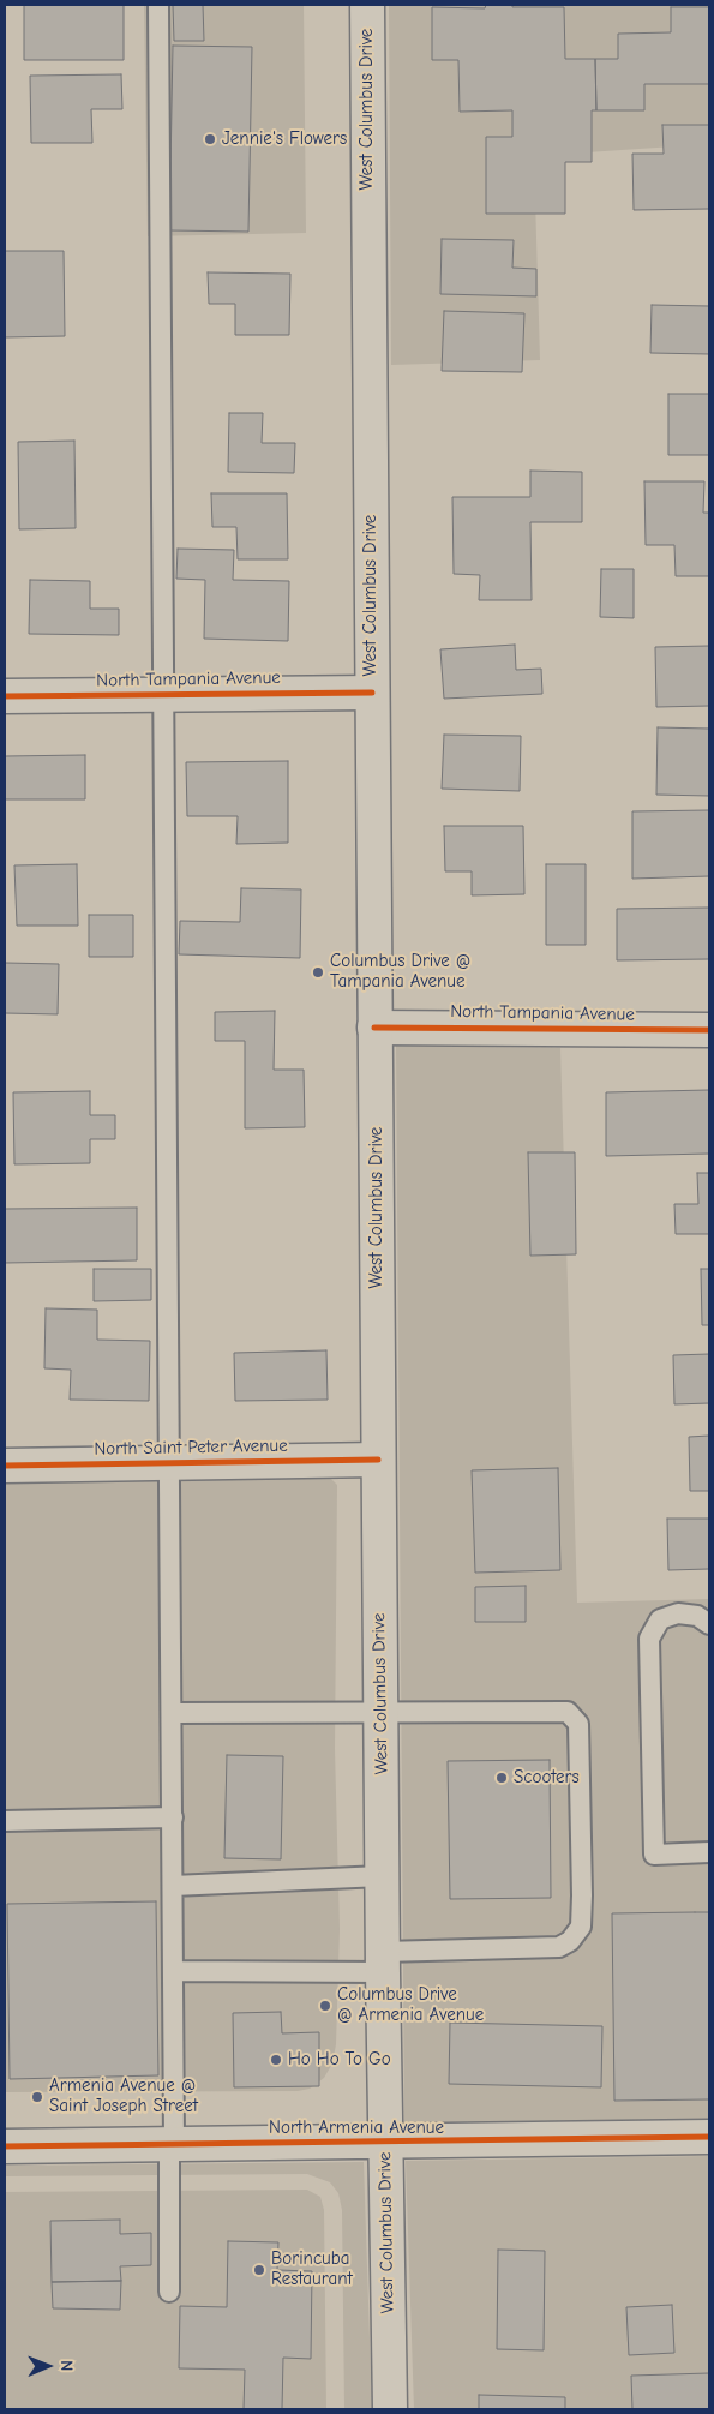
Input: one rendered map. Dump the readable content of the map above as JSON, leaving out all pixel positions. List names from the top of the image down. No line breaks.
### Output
{"streets":{"main road":["West Columbus Drive","North Tampania Avenue","North Saint Peter Avenue","North Armenia Avenue"]},"crossings":[["West Columbus Drive","North Tampania Avenue"],["West Columbus Drive","North Saint Peter Avenue"],["West Columbus Drive","North Armenia Avenue"]],"places":["Jennie's Flowers","Columbus Drive @ Tampania Avenue","Scooters","Columbus Drive @ Armenia Avenue","Ho Ho To Go","Armenia Avenue @ Saint Joseph Street","Borincuba Restaurant"],"north":"right"}
